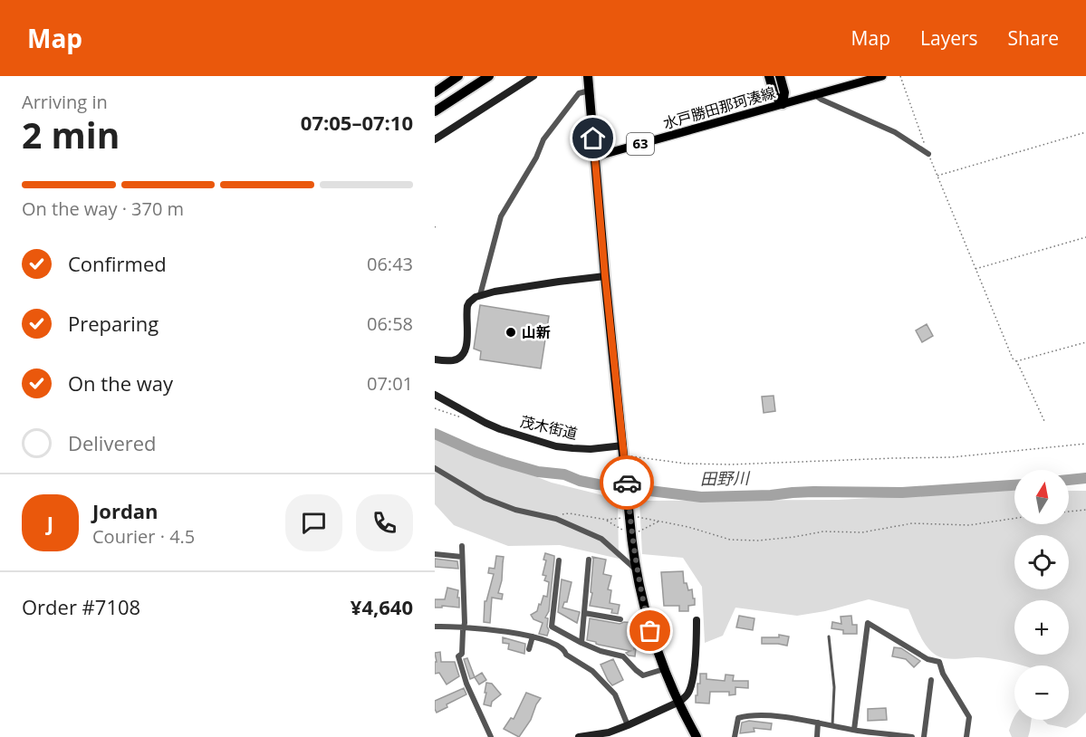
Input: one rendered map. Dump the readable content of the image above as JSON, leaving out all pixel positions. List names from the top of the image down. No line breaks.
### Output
{"streets":{"main road":["水戸勝田那珂湊線","63"],"street":["茂木街道"]},"water":["田野川"],"places":["山新"],"north":"top","page":{"header":"Map","nav":["Map","Layers","Share"],"heading":["2 min","Arriving in","07:05–07:10"],"panel":["Jordan","Courier · 4.5","Order #7108","¥4,640"],"bar":"On the way · 370 m","list":[["Confirmed","06:43"],["Preparing","06:58"],["On the way","07:01"],"Delivered"],"map_buttons":["+","−"],"round":"J"}}
